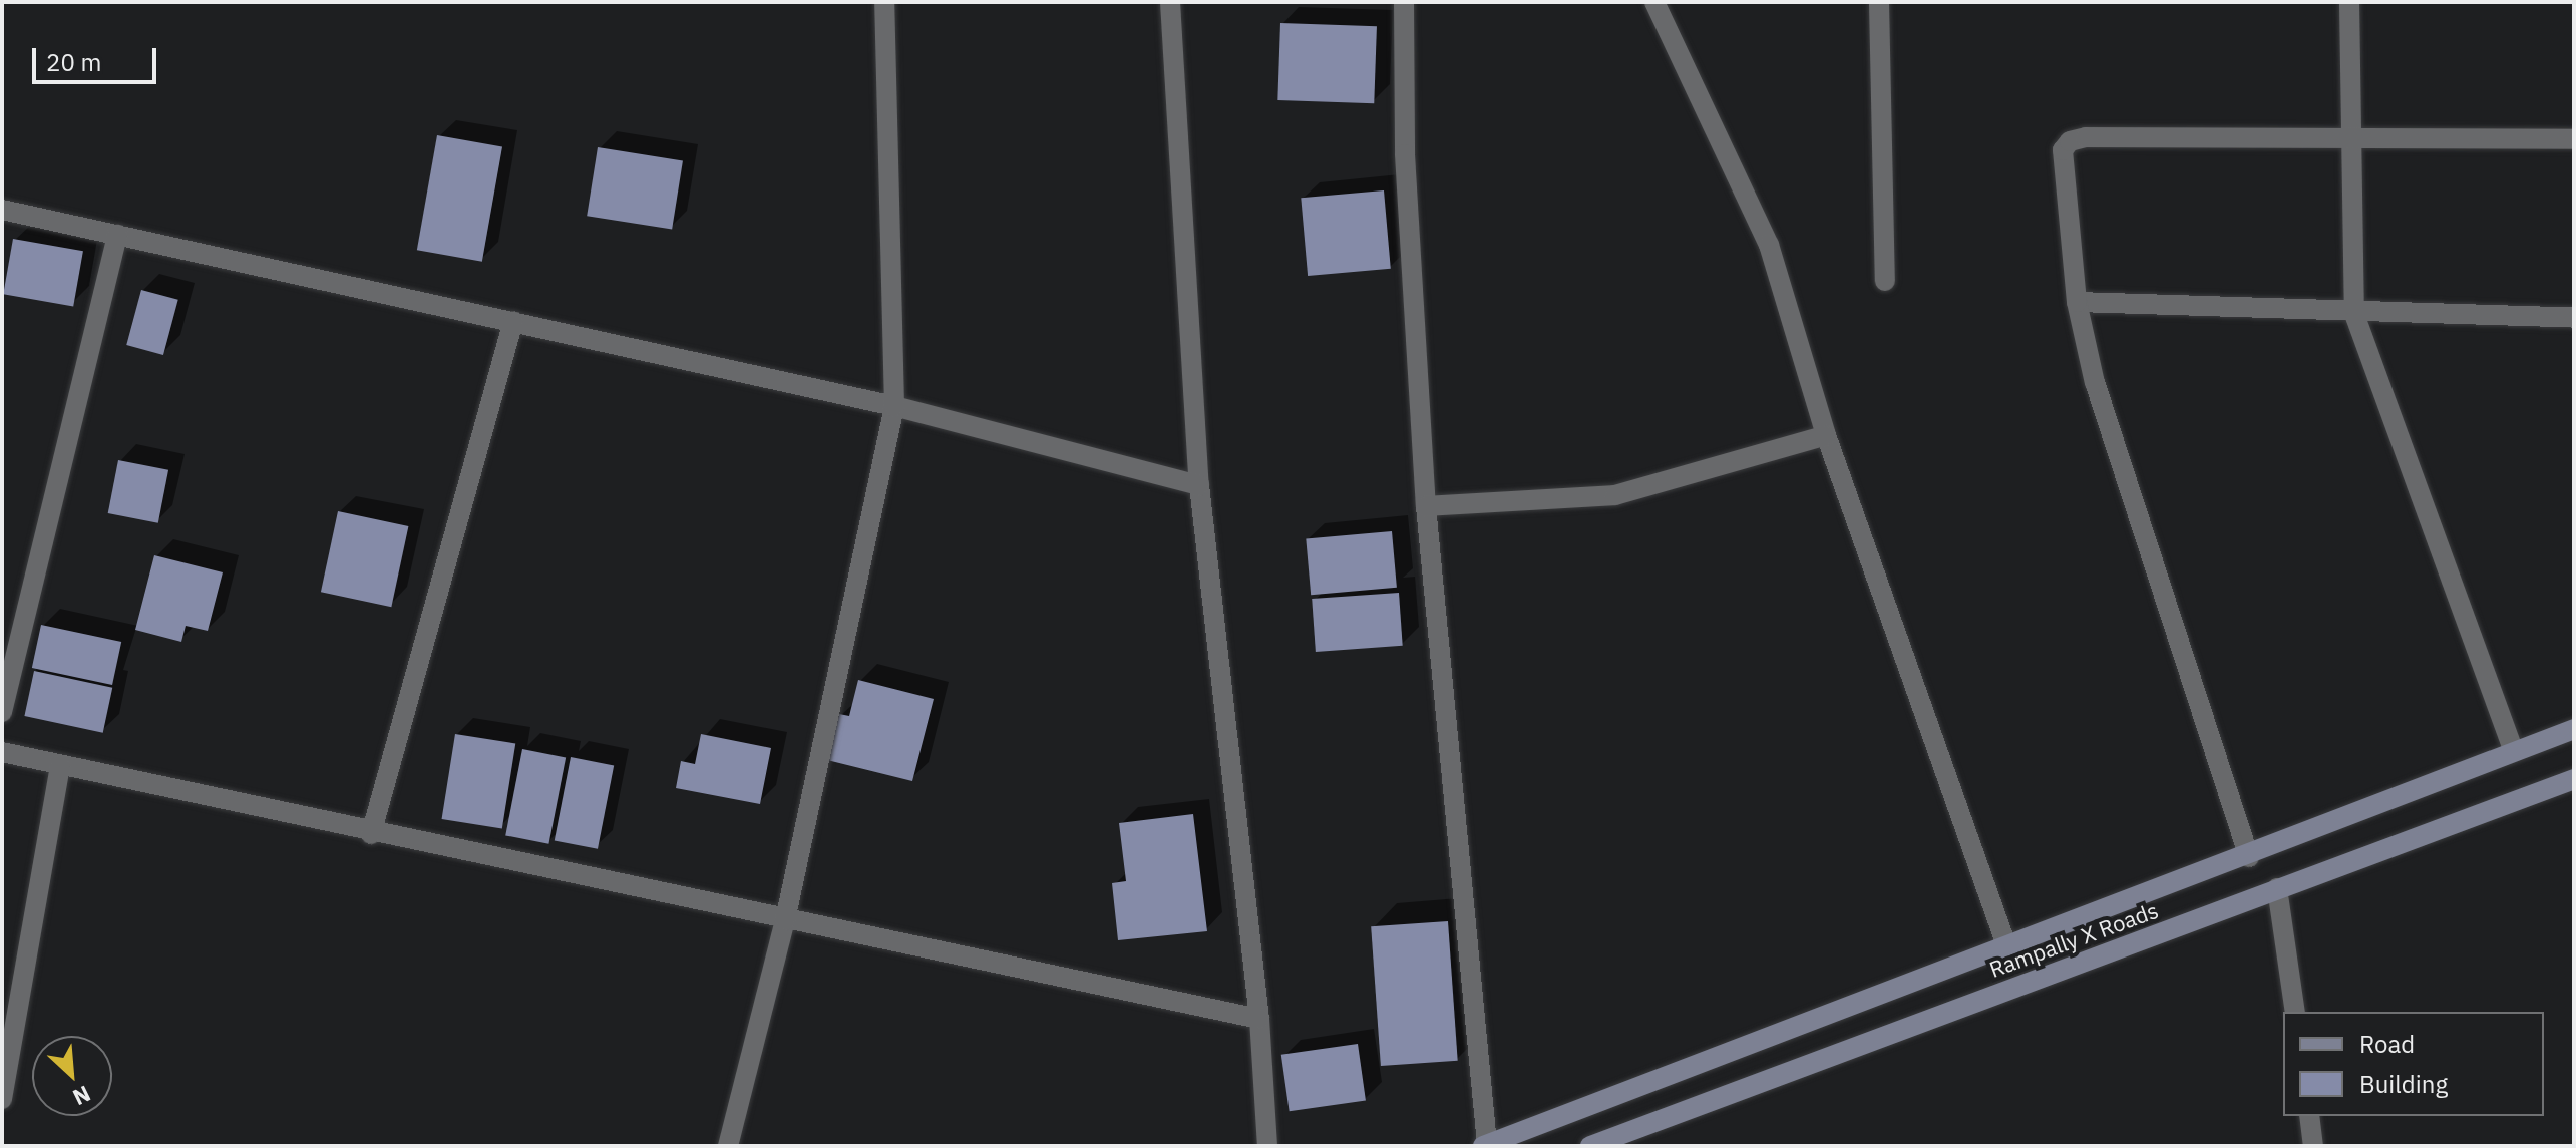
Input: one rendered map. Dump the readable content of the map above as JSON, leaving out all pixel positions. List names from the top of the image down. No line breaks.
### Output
{"streets":{"main road":["Rampally X Roads"]},"legend":["Road","Building"],"scale_bar":"20 m","north":"bottom right"}
